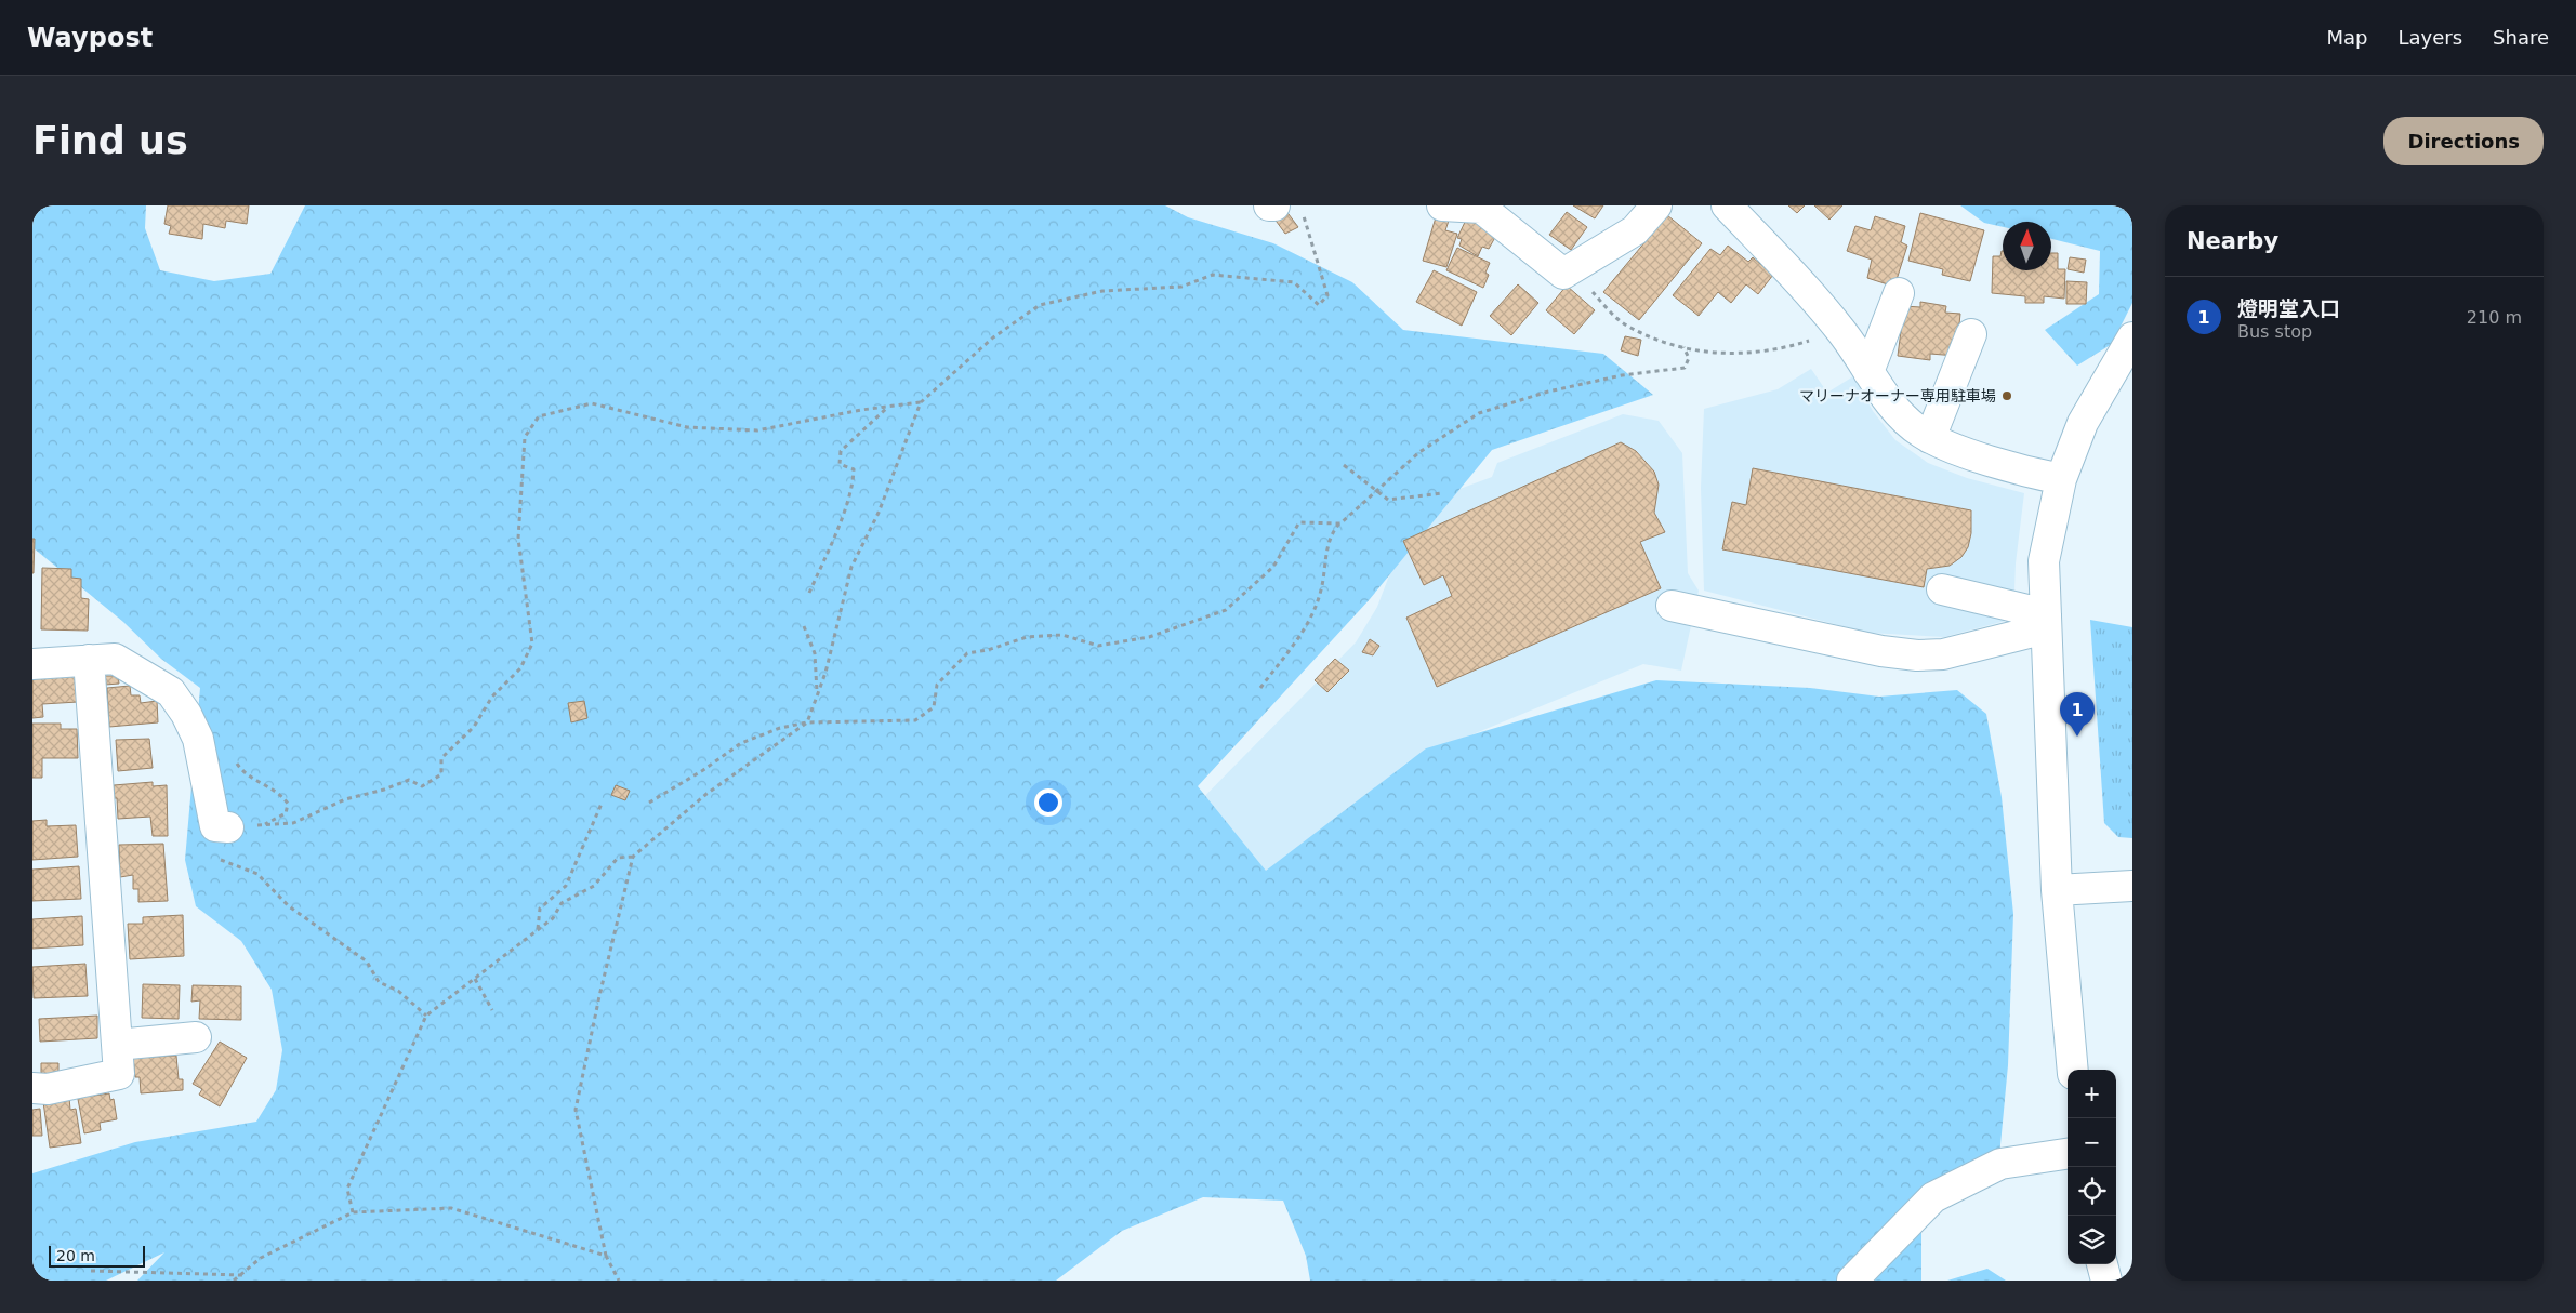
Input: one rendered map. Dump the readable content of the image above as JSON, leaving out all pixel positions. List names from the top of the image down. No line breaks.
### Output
{"places":["マリーナオーナー専用駐車場"],"scale_bar":"20 m","north":"top","page":{"header":"Waypost","nav":["Map","Layers","Share"],"buttons":"Directions","title":"Find us","heading":"Nearby","list":[{"mark":"1","name":"燈明堂入口","note":"Bus stop","value":"210 m"}],"pins":"1","map_buttons":["+","−"],"scale":"20 m"}}
